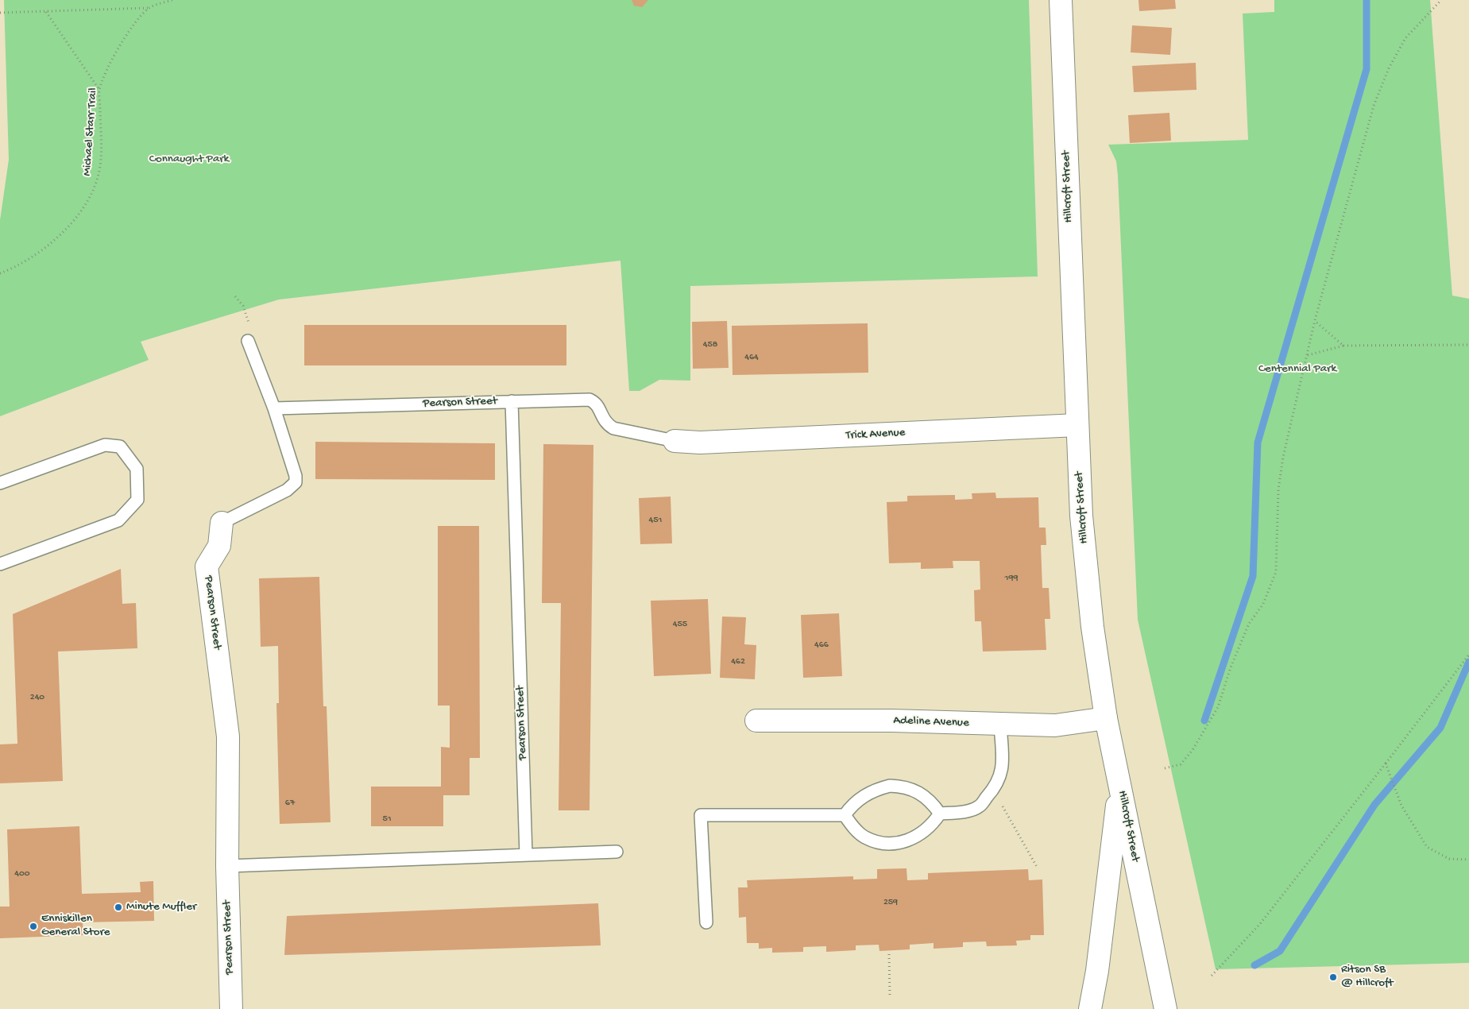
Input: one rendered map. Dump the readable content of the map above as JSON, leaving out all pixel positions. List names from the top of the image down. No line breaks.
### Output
{"streets":{"street":["Hillcroft Street","Pearson Street","Trick Avenue","Adeline Avenue"],"path":["Michael Starr Trail"]},"crossings":[["Hillcroft Street","Trick Avenue"],["Hillcroft Street","Adeline Avenue"],["Pearson Street","Trick Avenue"]],"parks":["Connaught Park","Centennial Park"],"places":["Minute Muffler","Enniskillen General Store","Ritson SB @ Hillcroft"],"house_numbers":["458","464","451","199","455","466","462","240","67","51","400","259"]}
